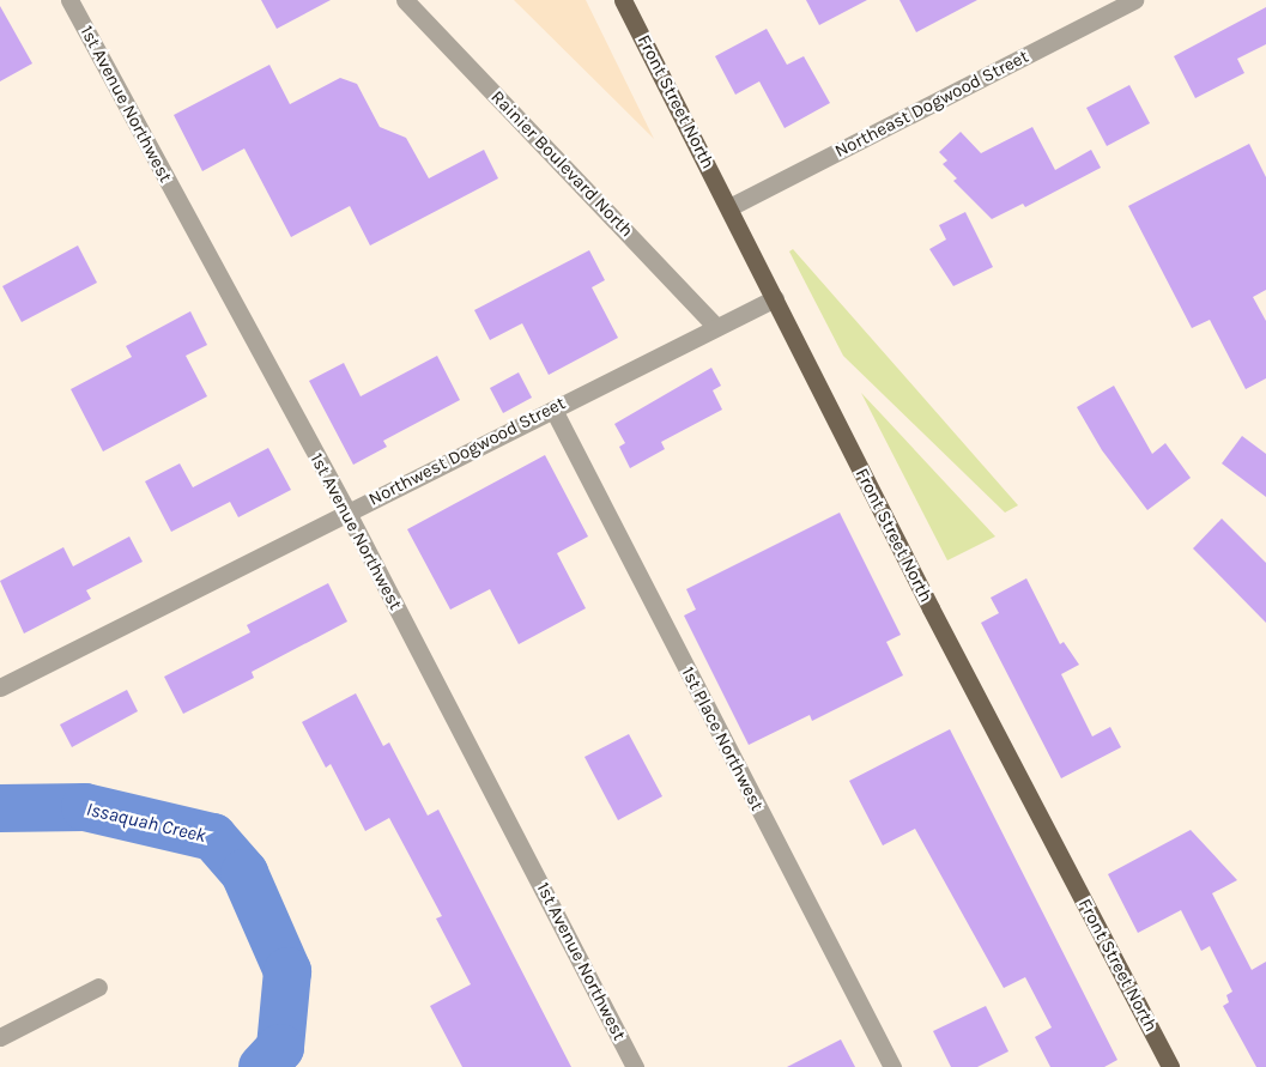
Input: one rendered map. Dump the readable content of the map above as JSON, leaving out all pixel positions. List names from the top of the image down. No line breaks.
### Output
{"streets":{"main road":["Front Street North"],"street":["1st Avenue Northwest","Northeast Dogwood Street","Rainier Boulevard North","Northwest Dogwood Street","1st Place Northwest"]},"crossings":[["Front Street North","Northeast Dogwood Street"],["Front Street North","Northwest Dogwood Street"],["1st Avenue Northwest","Northwest Dogwood Street"],["Rainier Boulevard North","Northwest Dogwood Street"],["Northwest Dogwood Street","1st Place Northwest"]],"water":["Issaquah Creek"]}
